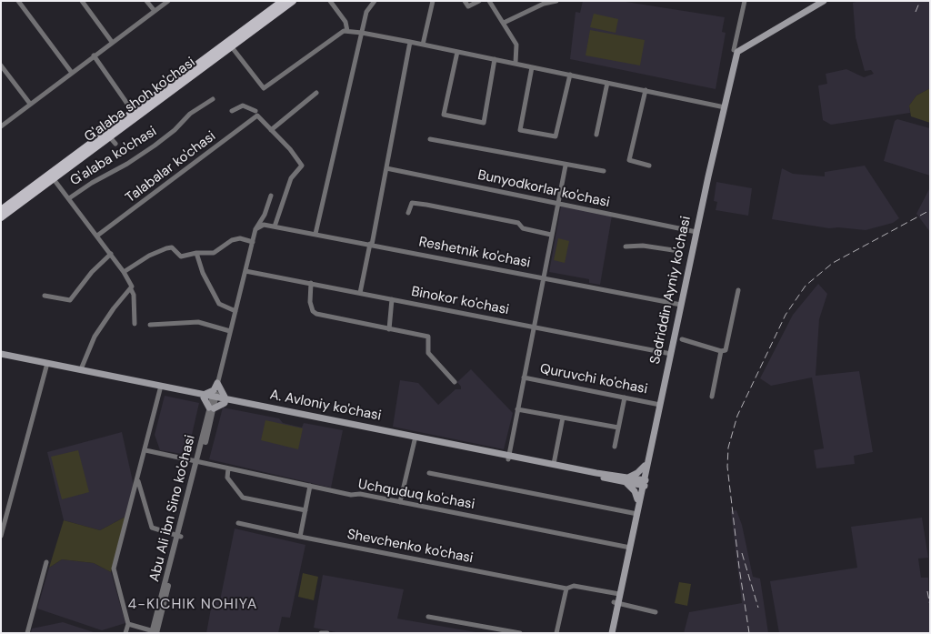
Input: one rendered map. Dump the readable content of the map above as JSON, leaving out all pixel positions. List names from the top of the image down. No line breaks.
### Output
{"streets":{"main road":["G'alaba shoh ko'chasi","Sadriddin Ayniy ko'chasi","A. Avloniy ko'chasi"],"street":["G'alaba ko'chasi","Talabalar ko'chasi","Bunyodkorlar ko'chasi","Reshetnik ko'chasi","Binokor ko'chasi","Quruvchi ko'chasi","Uchquduq ko'chasi","Abu Ali ibn Sino ko'chasi","Shevchenko ko'chasi"]},"crossings":[["Bunyodkorlar ko'chasi","Sadriddin Ayniy ko'chasi"],["Reshetnik ko'chasi","Sadriddin Ayniy ko'chasi"],["Reshetnik ko'chasi","Abu Ali ibn Sino ko'chasi"],["Sadriddin Ayniy ko'chasi","Binokor ko'chasi"],["Sadriddin Ayniy ko'chasi","Quruvchi ko'chasi"],["Sadriddin Ayniy ko'chasi","A. Avloniy ko'chasi"],["Sadriddin Ayniy ko'chasi","Uchquduq ko'chasi"],["Sadriddin Ayniy ko'chasi","Shevchenko ko'chasi"],["Binokor ko'chasi","Abu Ali ibn Sino ko'chasi"],["A. Avloniy ko'chasi","Abu Ali ibn Sino ko'chasi"],["Uchquduq ko'chasi","Abu Ali ibn Sino ko'chasi"]],"districts":["4-KICHIK NOHIYA"]}
